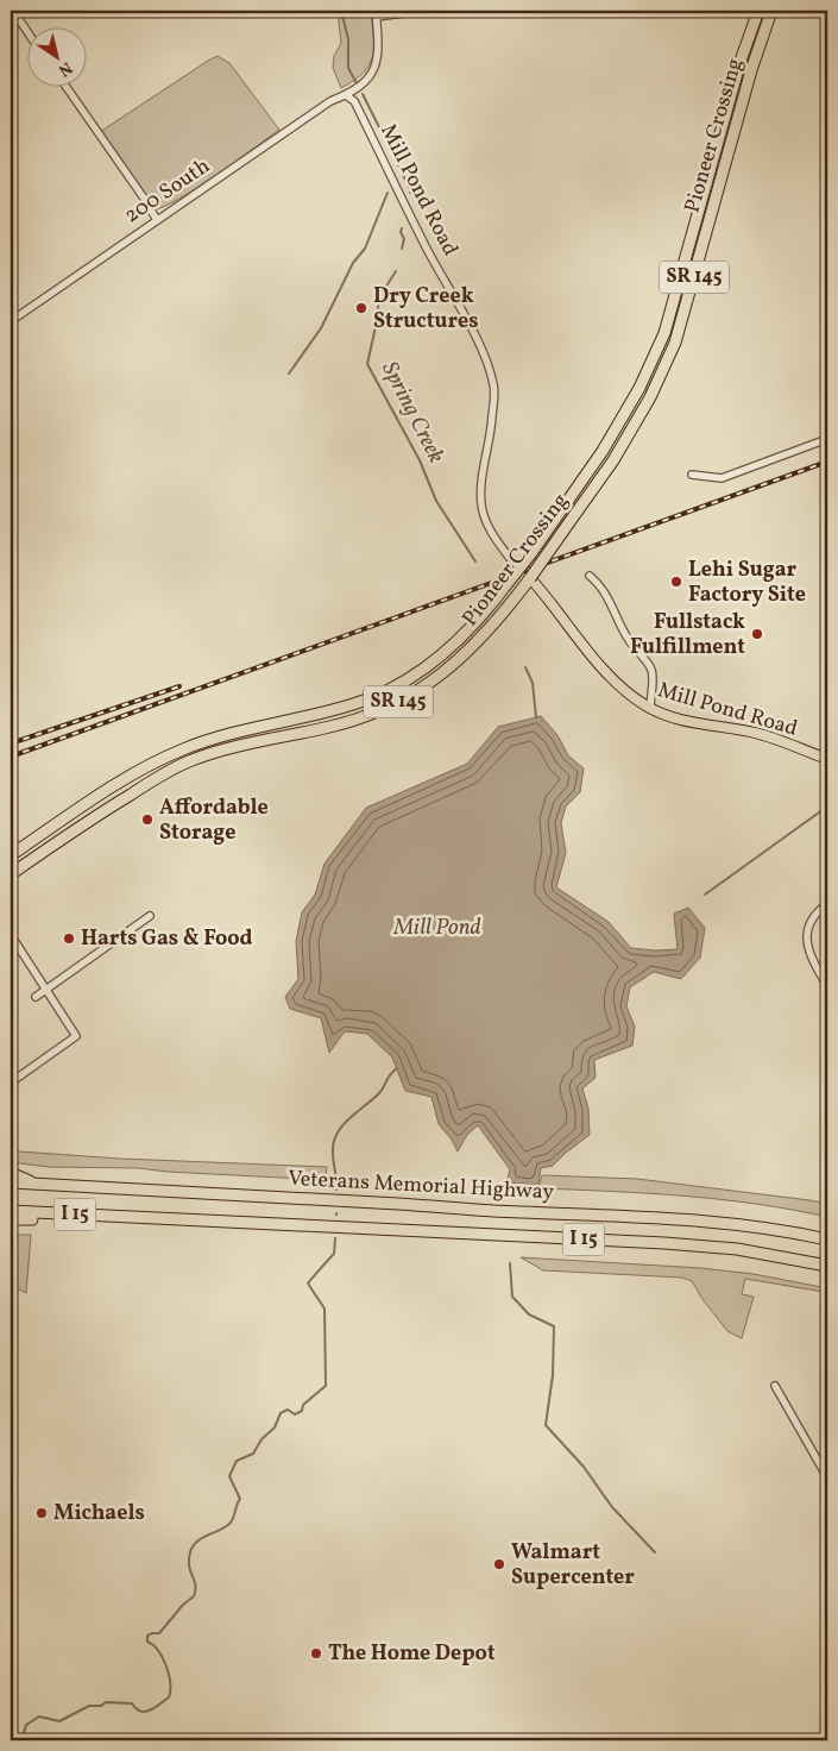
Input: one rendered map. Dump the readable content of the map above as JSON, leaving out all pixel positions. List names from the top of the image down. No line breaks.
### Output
{"streets":{"highway":["Pioneer Crossing","SR 145","Veterans Memorial Highway","I 15"],"main road":["Mill Pond Road"],"street":["200 South"]},"crossings":[["Pioneer Crossing","Mill Pond Road"],["Mill Pond Road","200 South"]],"water":["Spring Creek","Mill Pond"],"places":["Dry Creek Structures","Lehi Sugar Factory Site","Fullstack Fulfillment","Affordable Storage","Harts Gas & Food","Michaels","Walmart Supercenter","The Home Depot"],"north":"bottom right"}
